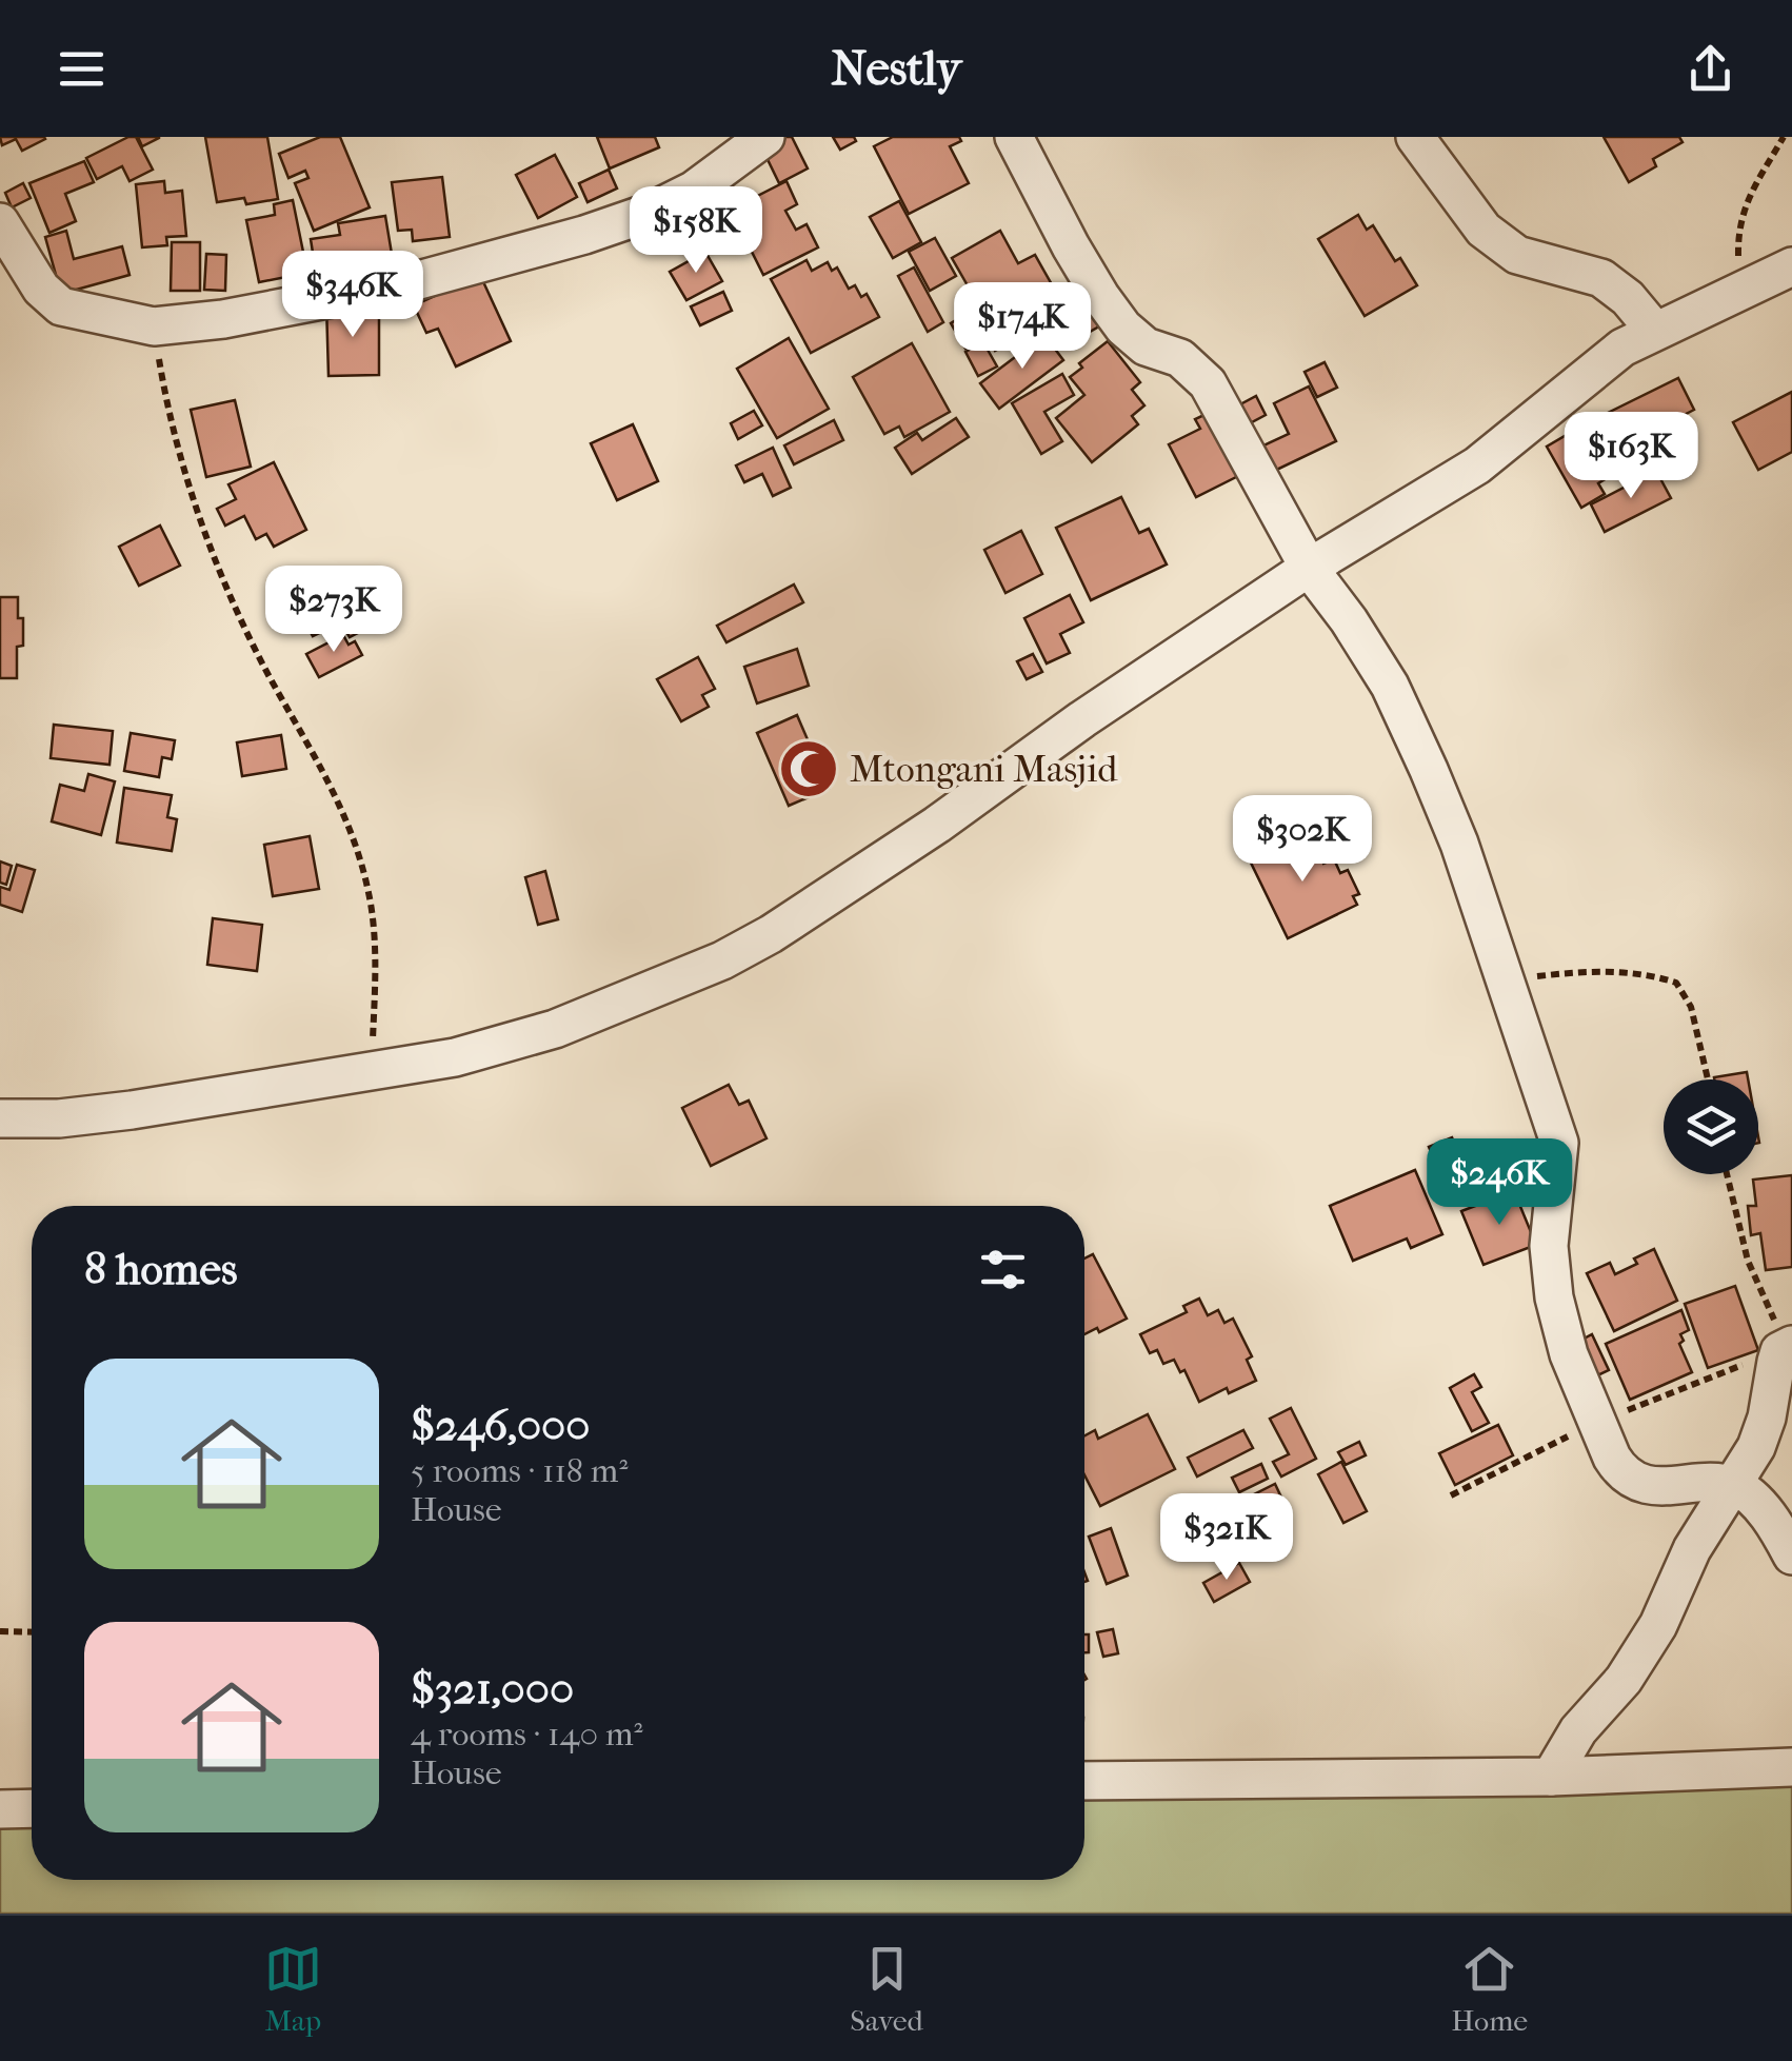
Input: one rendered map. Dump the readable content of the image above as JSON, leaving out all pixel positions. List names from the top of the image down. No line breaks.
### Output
{"places":{"mosque":["Mtongani Masjid"]},"page":{"header":"Nestly","price":["$158K","$346K","$174K","$163K","$273K","$302K","$246K","$321K"],"heading":"8 homes","list":[{"name":"$246,000","note":"5 rooms · 118 m² · House"},{"name":"$321,000","note":"4 rooms · 140 m² · House"}],"tabs":["Map","Saved","Home"]}}
